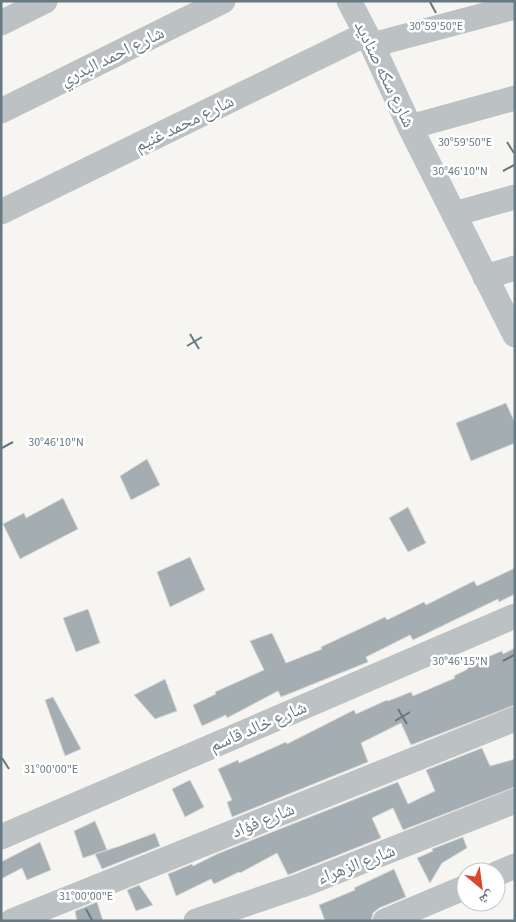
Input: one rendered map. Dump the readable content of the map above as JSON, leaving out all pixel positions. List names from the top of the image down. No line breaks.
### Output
{"streets":{"street":["شارع احمد البدري","شارع سكه صناديد","شارع محمد غنيم","شارع خالد قاسم","شارع فؤاد","شارع الزهراء"]},"crossings":[["شارع سكه صناديد","شارع محمد غنيم"]],"north":"bottom right","coordinates":["30°59'50\"E","30°46'10\"N","30°46'15\"N","31°00'00\"E"]}
